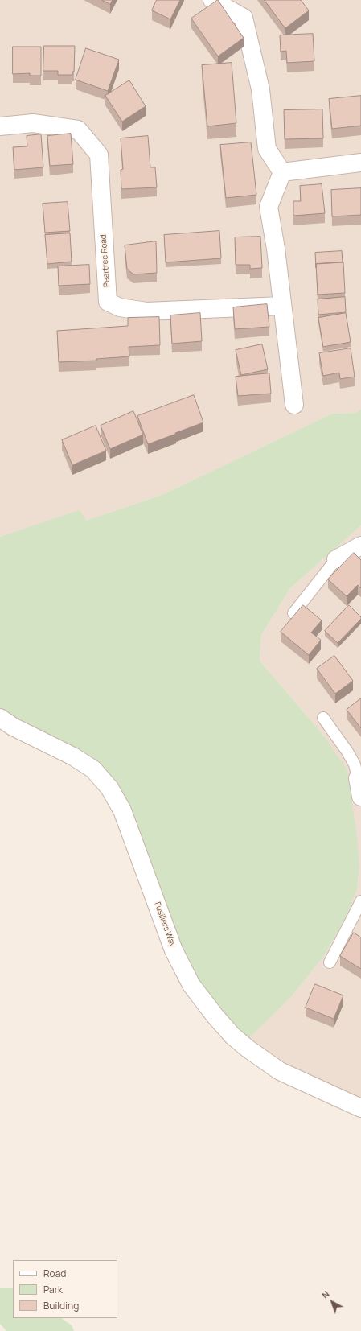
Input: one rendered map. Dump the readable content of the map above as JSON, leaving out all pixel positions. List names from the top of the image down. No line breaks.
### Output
{"streets":{"street":["Peartree Road","Fusiliers Way"]},"legend":["Road","Park","Building"],"north":"top left"}
